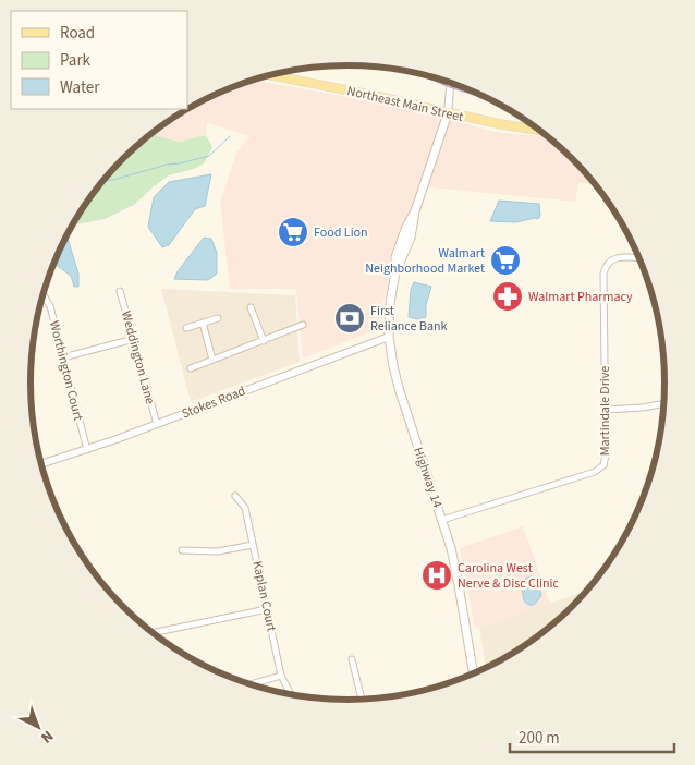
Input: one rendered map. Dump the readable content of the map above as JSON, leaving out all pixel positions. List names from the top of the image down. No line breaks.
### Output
{"streets":{"main road":["Northeast Main Street","Highway 14"],"street":["Weddington Lane","Worthington Court","Stokes Road","Martindale Drive","Kaplan Court"]},"crossings":[["Northeast Main Street","Highway 14"],["Weddington Lane","Stokes Road"],["Worthington Court","Stokes Road"],["Stokes Road","Highway 14"],["Martindale Drive","Highway 14"]],"places":{"supermarket":["Food Lion","Walmart Neighborhood Market"],"pharmacy":["Walmart Pharmacy"],"bank":["First Reliance Bank"],"hospital":["Carolina West Nerve & Disc Clinic"]},"legend":["Road","Park","Water"],"scale_bar":"200 m","north":"bottom right"}
